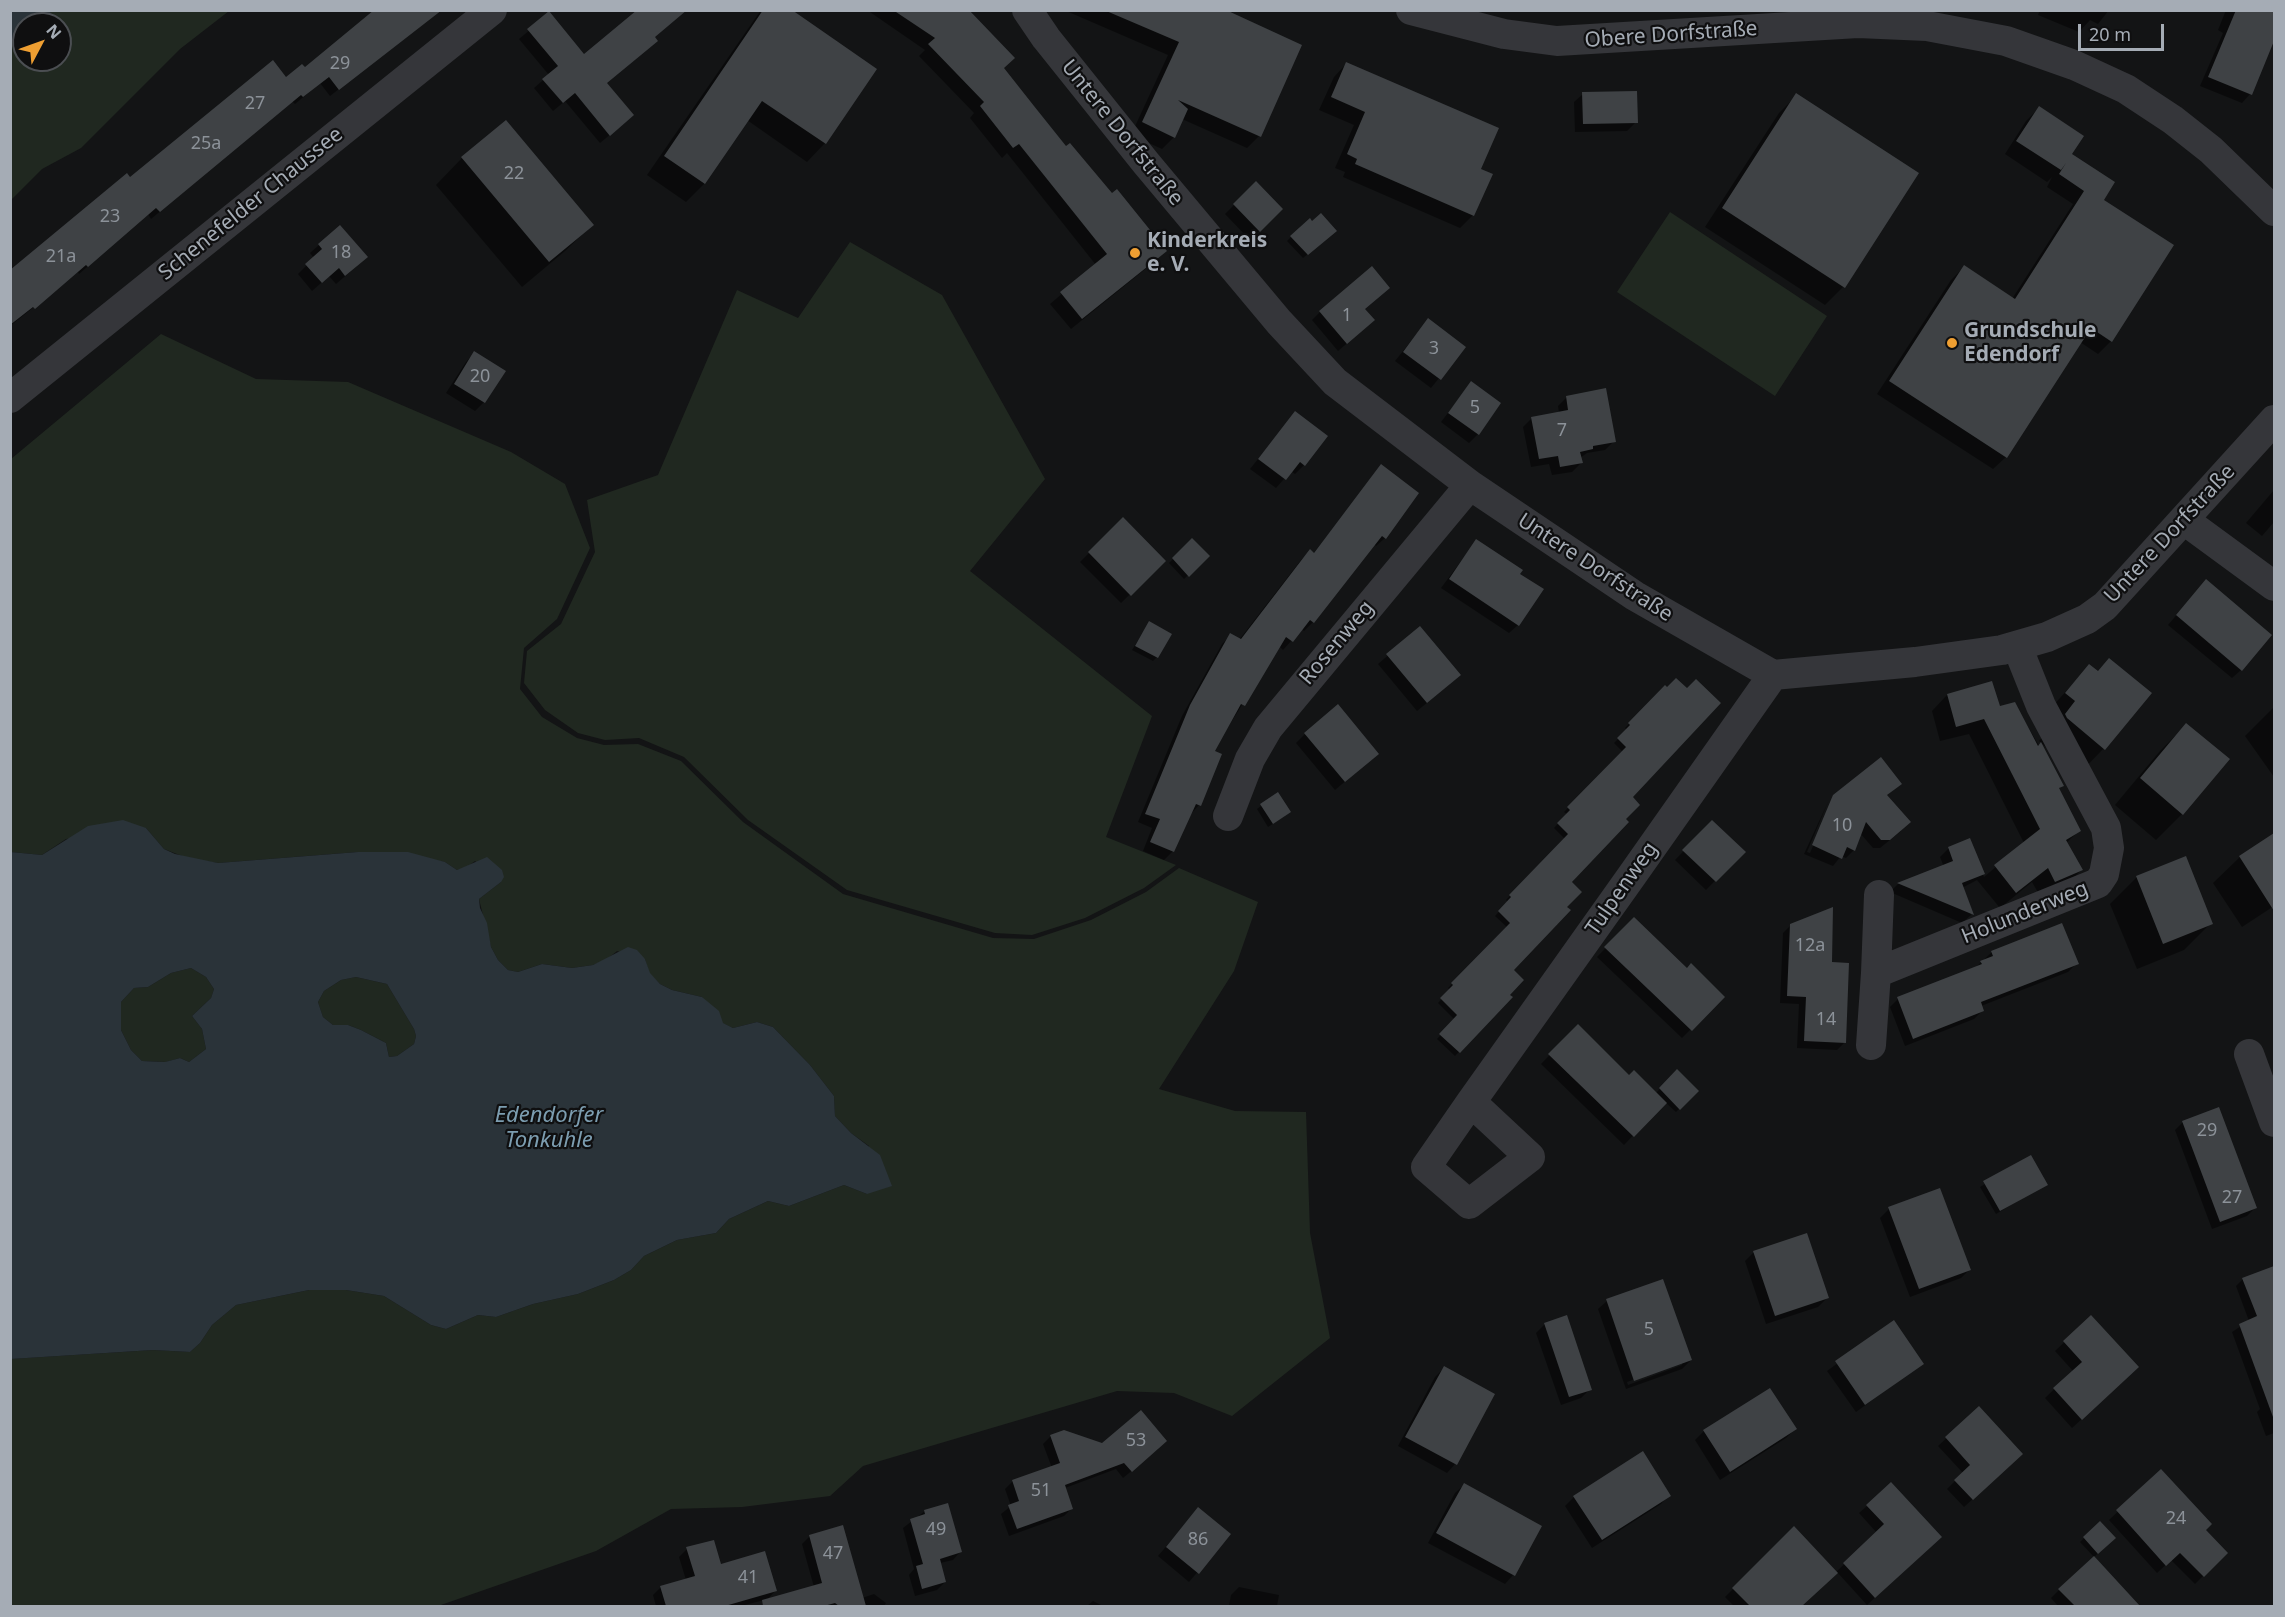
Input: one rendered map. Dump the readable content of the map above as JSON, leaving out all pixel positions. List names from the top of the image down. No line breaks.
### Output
{"streets":{"street":["Obere Dorfstraße","Untere Dorfstraße","Schenefelder Chaussee","Rosenweg","Tulpenweg","Holunderweg"]},"crossings":[["Untere Dorfstraße","Rosenweg"],["Untere Dorfstraße","Tulpenweg"],["Untere Dorfstraße","Holunderweg"]],"water":["Edendorfer Tonkuhle"],"places":["Kinderkreis e. V.","Grundschule Edendorf"],"house_numbers":["29","27","25a","22","23","18","21a","1","3","20","5","7","10","12a","14","29","27","5","53","51","24","49","86","47","41"],"scale_bar":"20 m","north":"top right"}
